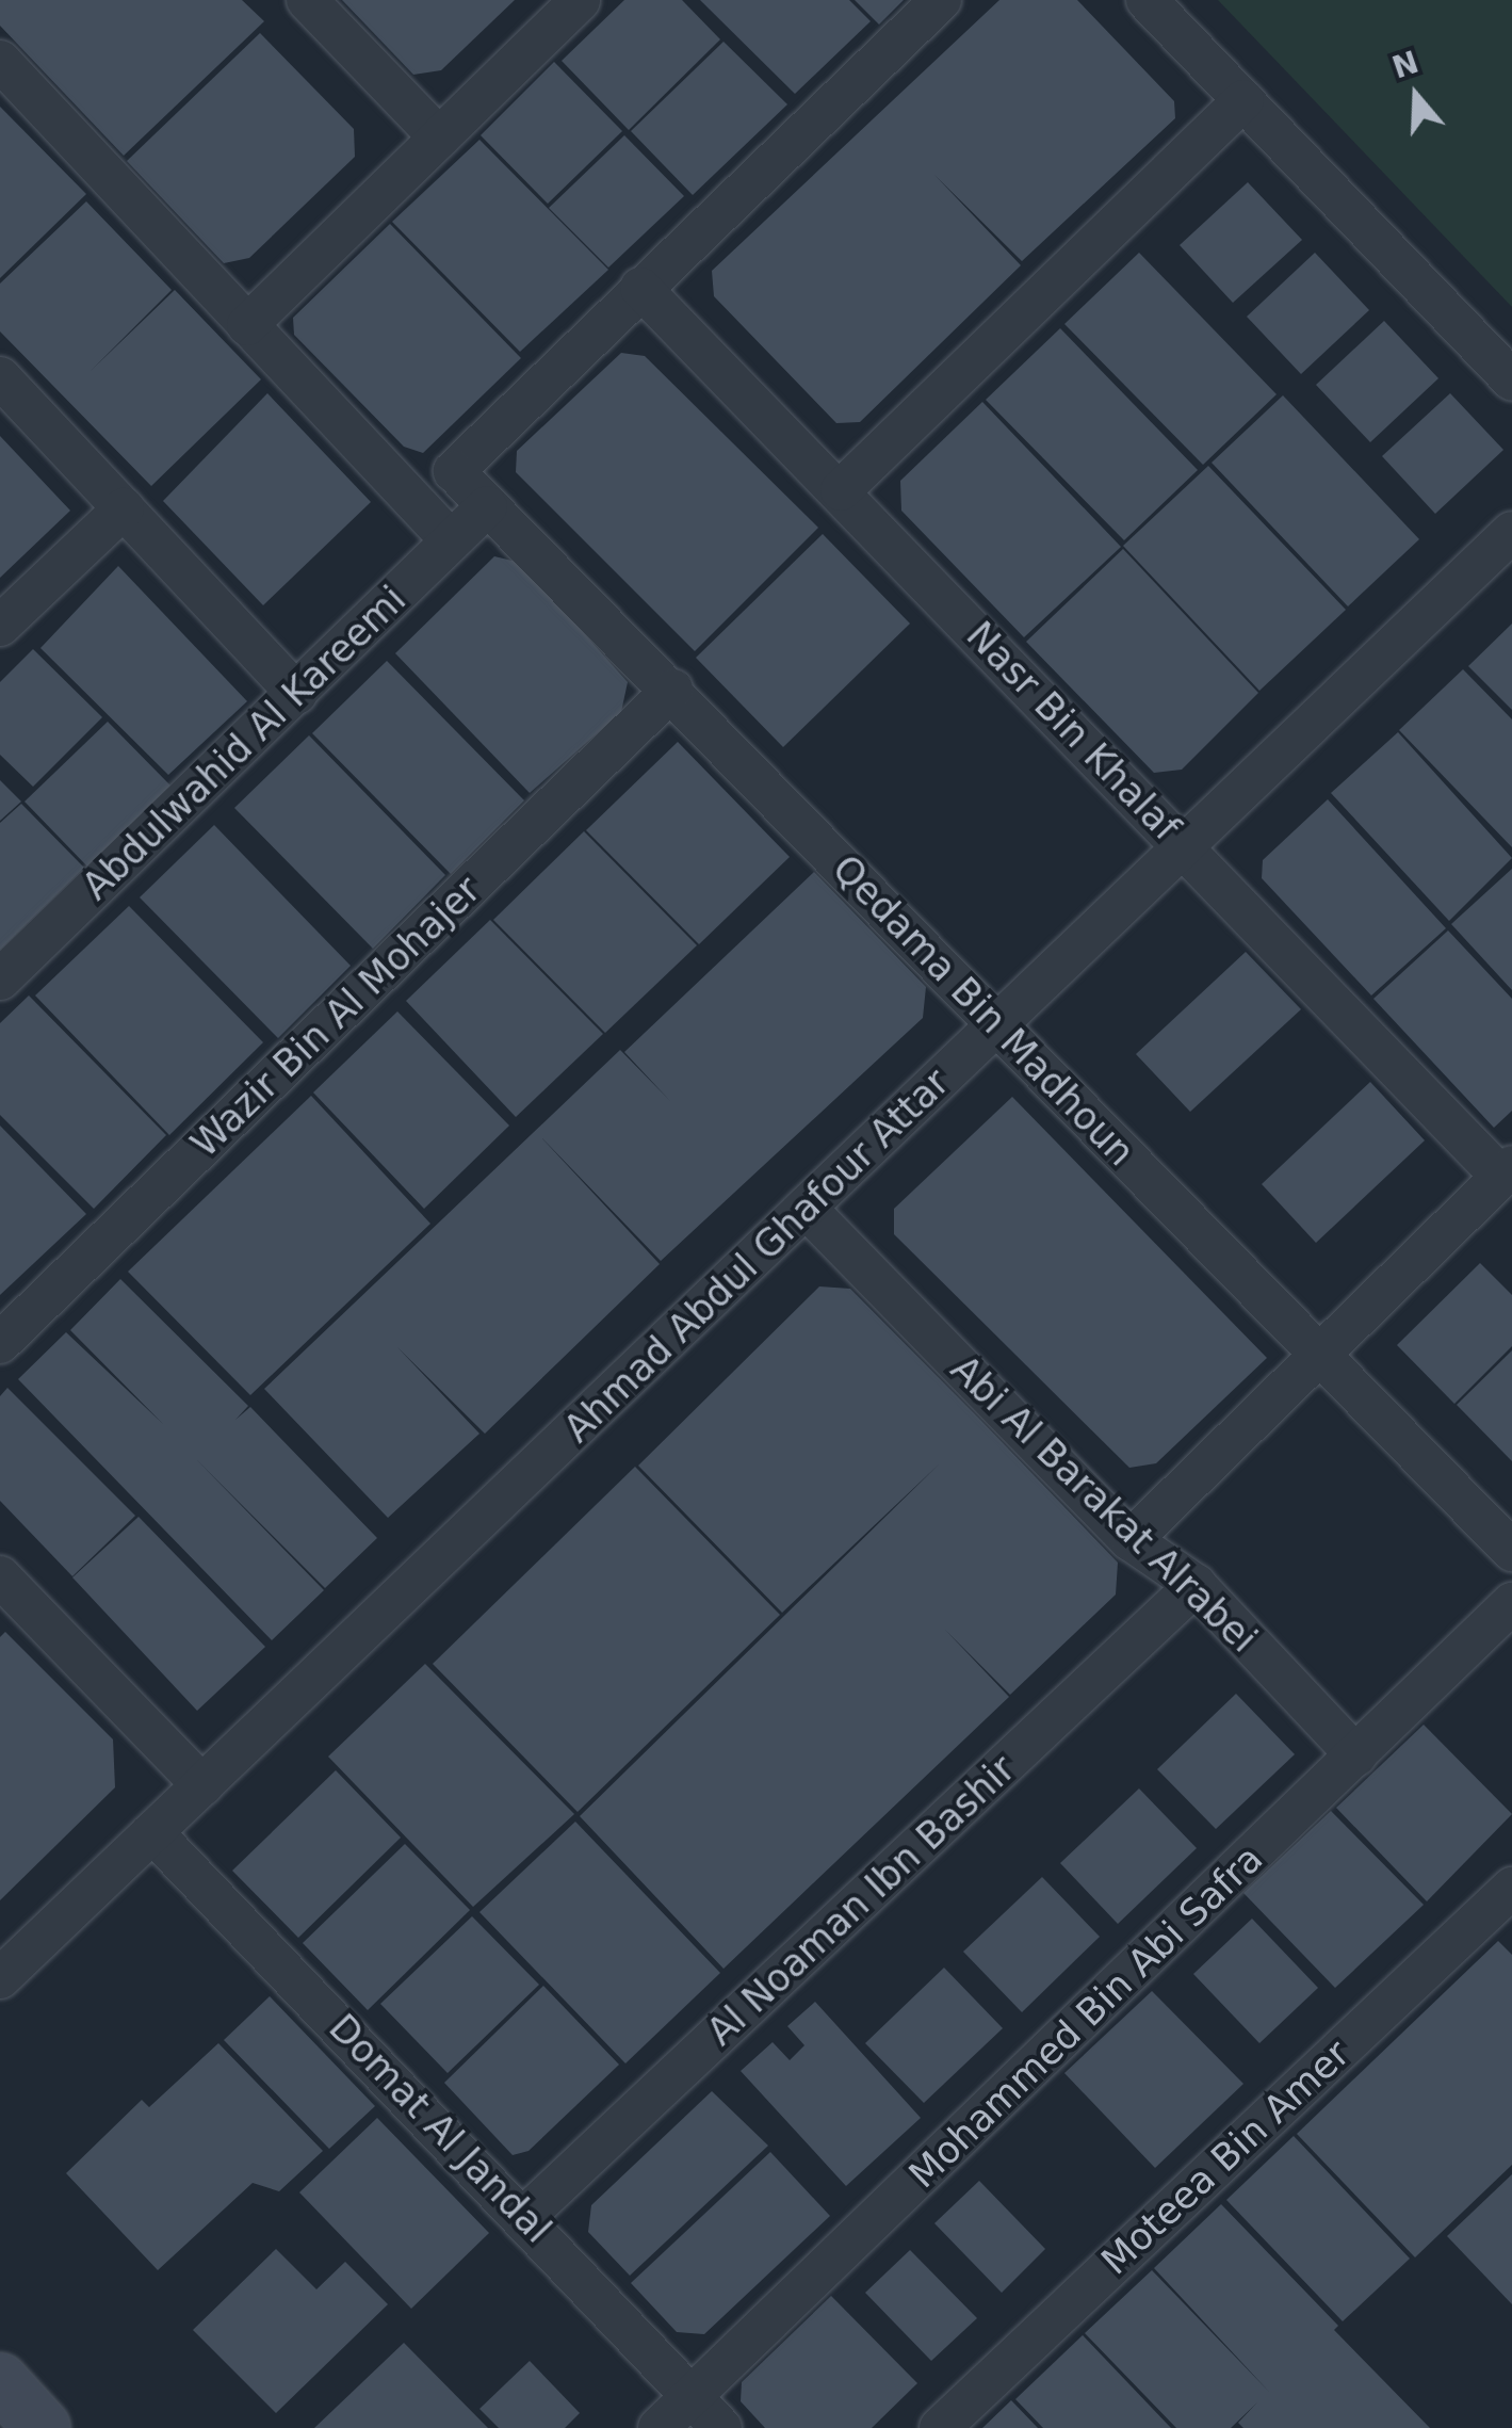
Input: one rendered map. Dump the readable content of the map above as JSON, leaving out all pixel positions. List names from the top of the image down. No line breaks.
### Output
{"streets":{"street":["Nasr Bin Khalaf","Abdulwahid Al Kareemi","Qedama Bin Madhoun","Wazir Bin Al Mohajer","Ahmad Abdul Ghafour Attar","Abi Al Barakat Alrabei","Al Noaman Ibn Bashir","Mohammed Bin Abi Safra","Domat Al Jandal","Moteea Bin Amer"]},"crossings":[["Nasr Bin Khalaf","Qedama Bin Madhoun"],["Nasr Bin Khalaf","Ahmad Abdul Ghafour Attar"],["Abdulwahid Al Kareemi","Qedama Bin Madhoun"],["Qedama Bin Madhoun","Wazir Bin Al Mohajer"],["Qedama Bin Madhoun","Ahmad Abdul Ghafour Attar"],["Ahmad Abdul Ghafour Attar","Abi Al Barakat Alrabei"],["Ahmad Abdul Ghafour Attar","Domat Al Jandal"],["Abi Al Barakat Alrabei","Al Noaman Ibn Bashir"],["Abi Al Barakat Alrabei","Mohammed Bin Abi Safra"],["Al Noaman Ibn Bashir","Domat Al Jandal"],["Mohammed Bin Abi Safra","Domat Al Jandal"]],"north":"top"}
